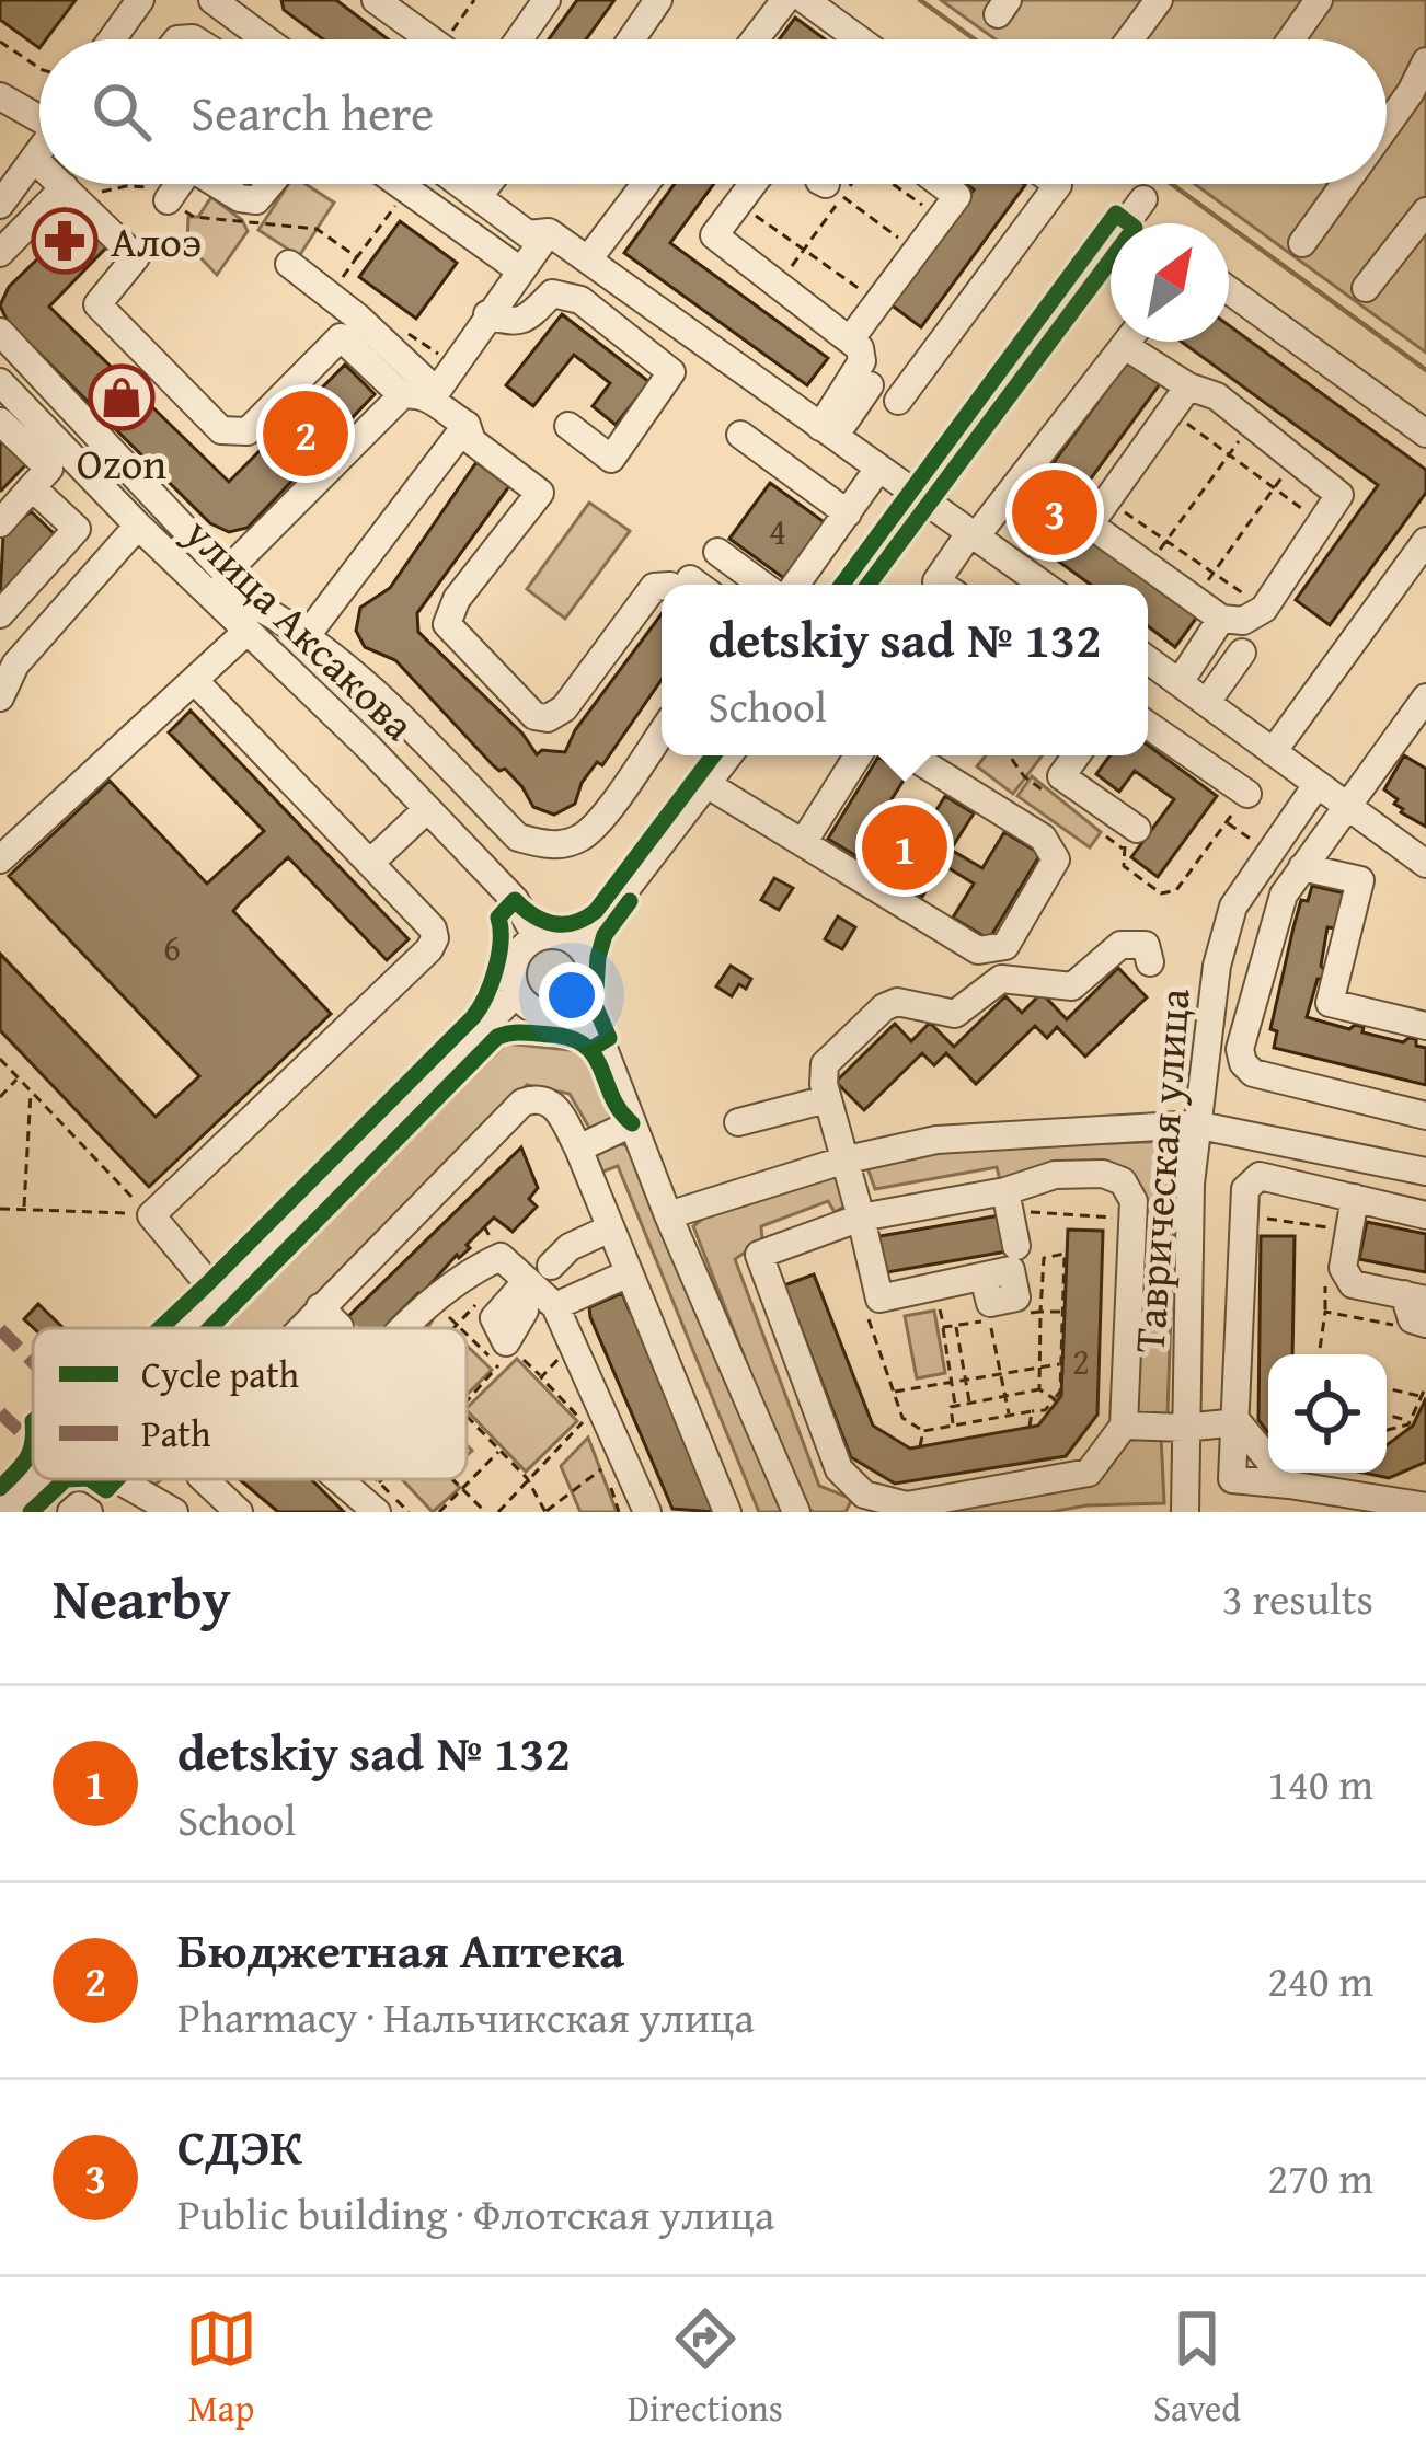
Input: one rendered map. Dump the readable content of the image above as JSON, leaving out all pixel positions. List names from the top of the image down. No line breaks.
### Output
{"streets":{"street":["улица Аксакова","Таврическая улица"]},"places":{"pharmacy":["Алоэ"],"shop":["Ozon"]},"house_numbers":["4","6","2"],"legend":["Cycle path","Path"],"north":"top right","page":{"search":"Search here","pins":["2","3","1"],"popup":["detskiy sad № 132","School"],"heading":["Nearby","3 results"],"list":[{"mark":"1","name":"detskiy sad № 132","note":"School","value":"140 m"},{"mark":"2","name":"Бюджетная Аптека","note":"Pharmacy · Нальчикская улица","value":"240 m"},{"mark":"3","name":"СДЭК","note":"Public building · Флотская улица","value":"270 m"}],"nav":["Map","Directions","Saved"]}}
